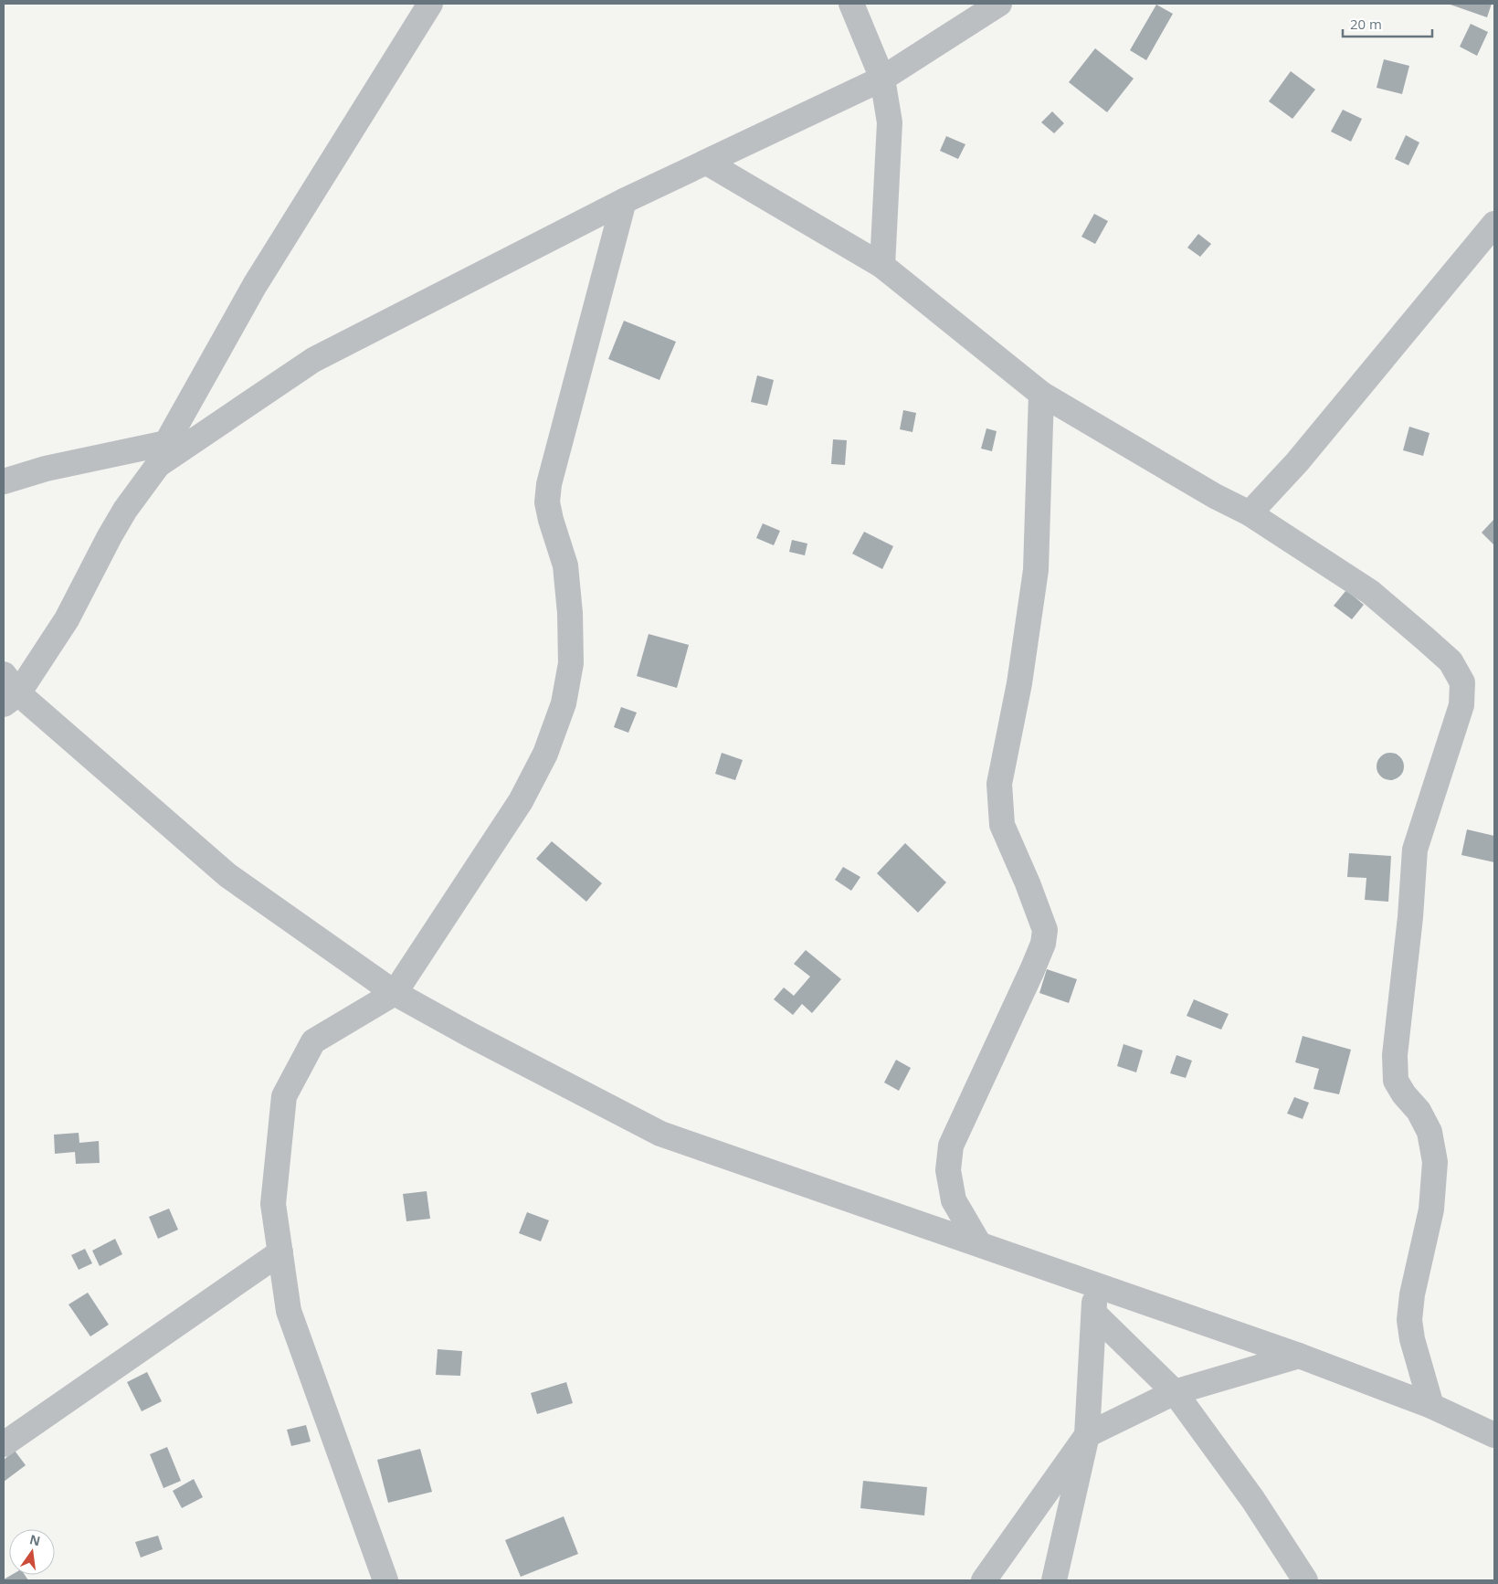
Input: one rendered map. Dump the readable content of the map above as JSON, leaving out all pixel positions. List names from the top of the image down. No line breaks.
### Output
{"scale_bar":"20 m","north":"top"}
